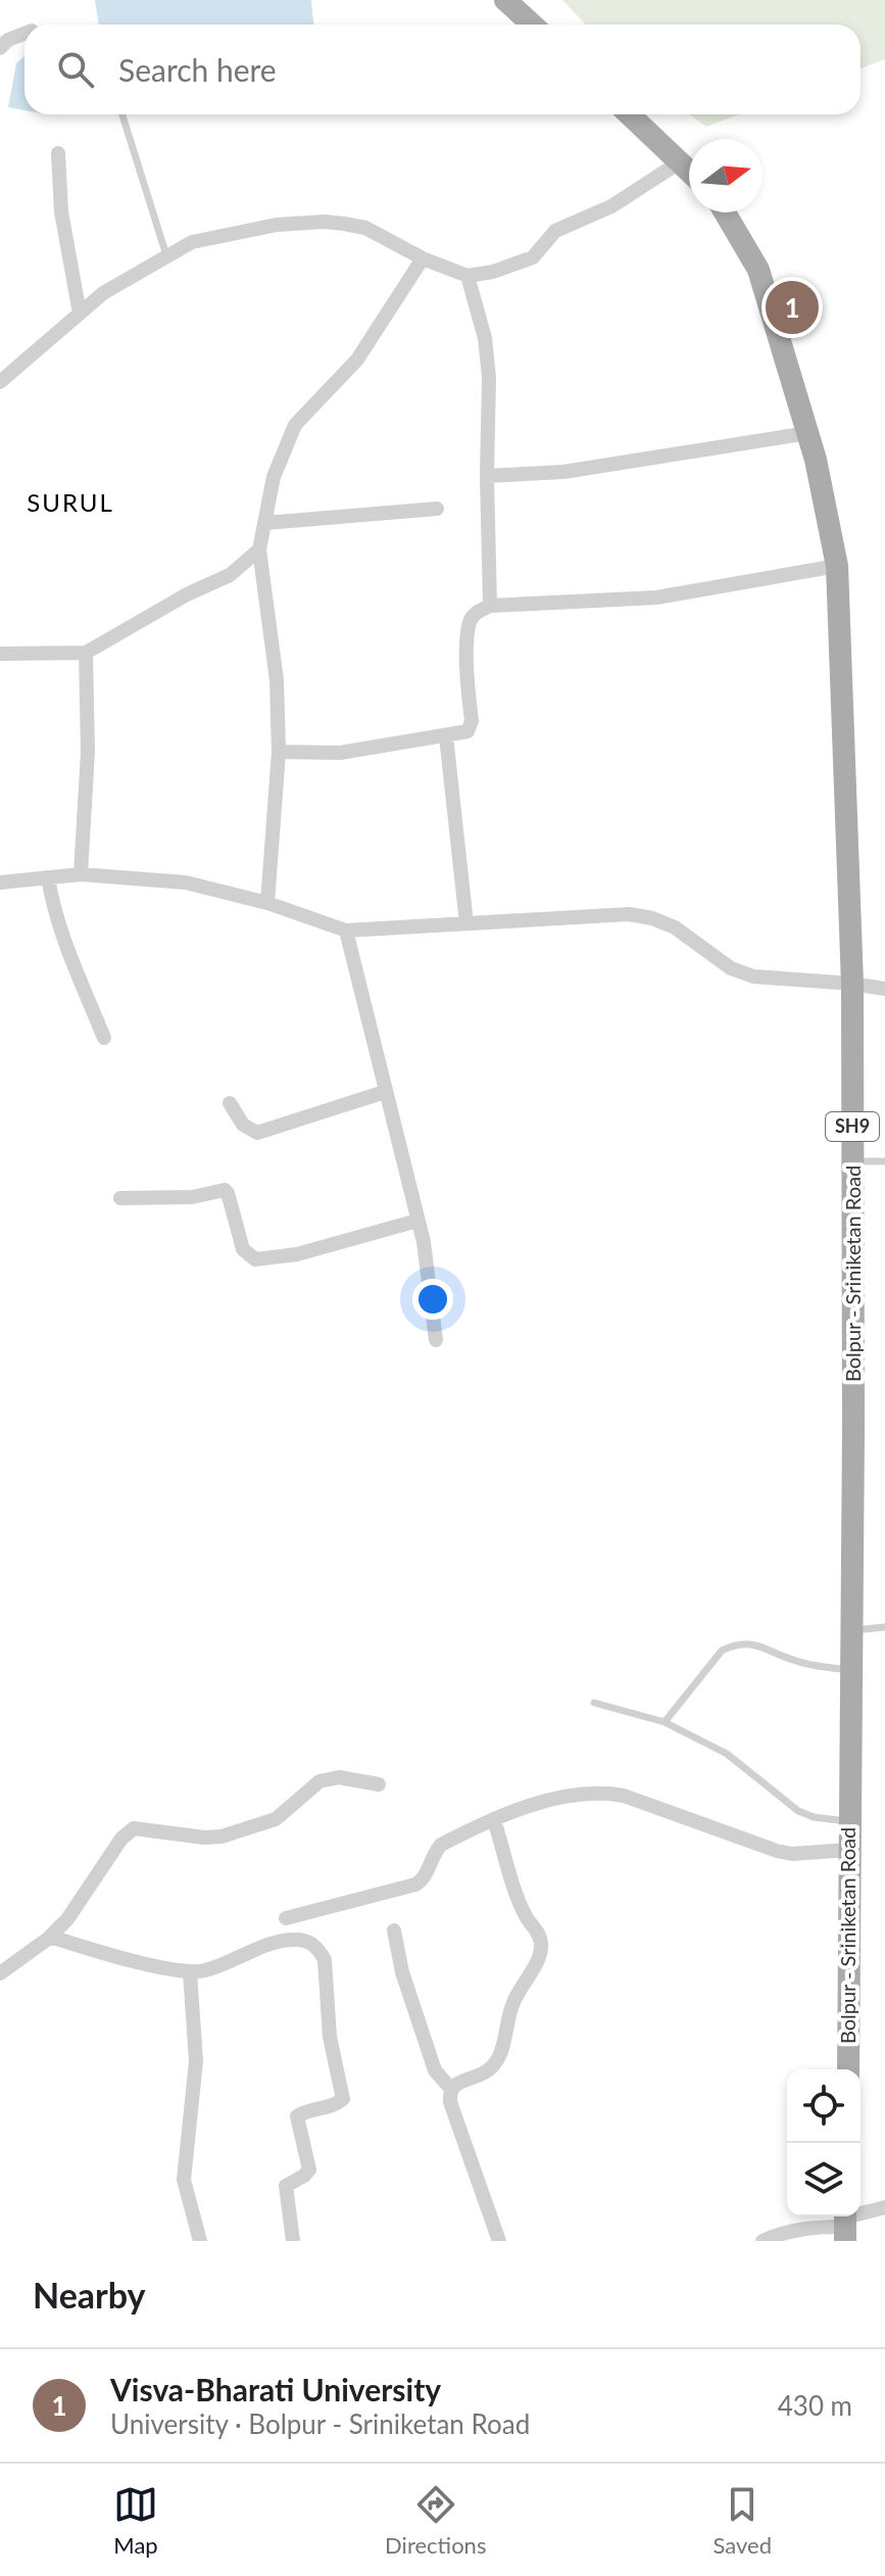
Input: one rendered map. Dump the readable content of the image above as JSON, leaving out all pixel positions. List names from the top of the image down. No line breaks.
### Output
{"streets":{"main road":["SH9","Bolpur - Sriniketan Road"]},"districts":["SURUL"],"north":"right","page":{"search":"Search here","pins":"1","heading":"Nearby","list":[{"mark":"1","name":"Visva-Bharati University","note":"University · Bolpur - Sriniketan Road","value":"430 m"}],"nav":["Map","Directions","Saved"]}}
